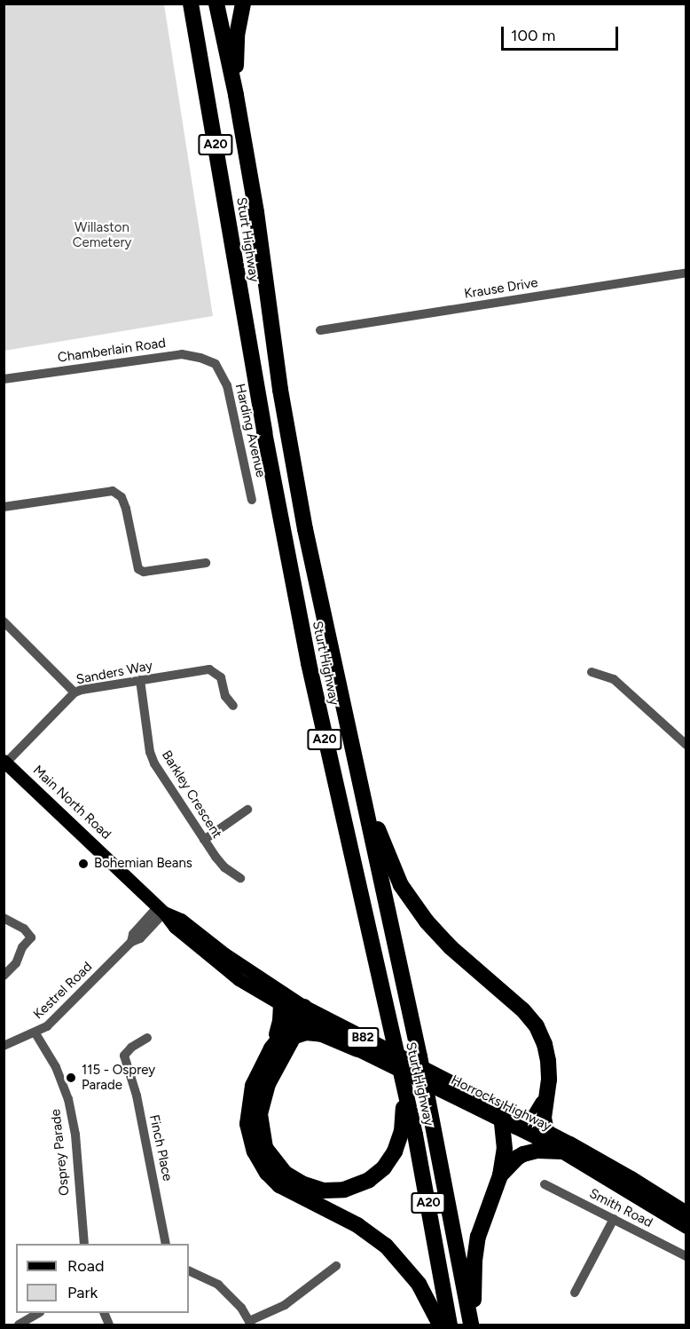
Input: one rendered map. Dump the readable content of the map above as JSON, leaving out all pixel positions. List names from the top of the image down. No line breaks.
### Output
{"streets":{"highway":["A20","Sturt Highway","B82","Horrocks Highway"],"main road":["Main North Road"],"street":["Krause Drive","Chamberlain Road","Harding Avenue","Sanders Way","Barkley Crescent","Kestrel Road","Finch Place","Osprey Parade","Smith Road"]},"crossings":[["Chamberlain Road","Harding Avenue"],["Sanders Way","Barkley Crescent"],["Sanders Way","Main North Road"],["Main North Road","Kestrel Road"],["Main North Road","Horrocks Highway"],["Kestrel Road","Osprey Parade"]],"parks":["Willaston Cemetery"],"places":["Bohemian Beans","115 - Osprey Parade"],"legend":["Road","Park"],"scale_bar":"100 m"}
